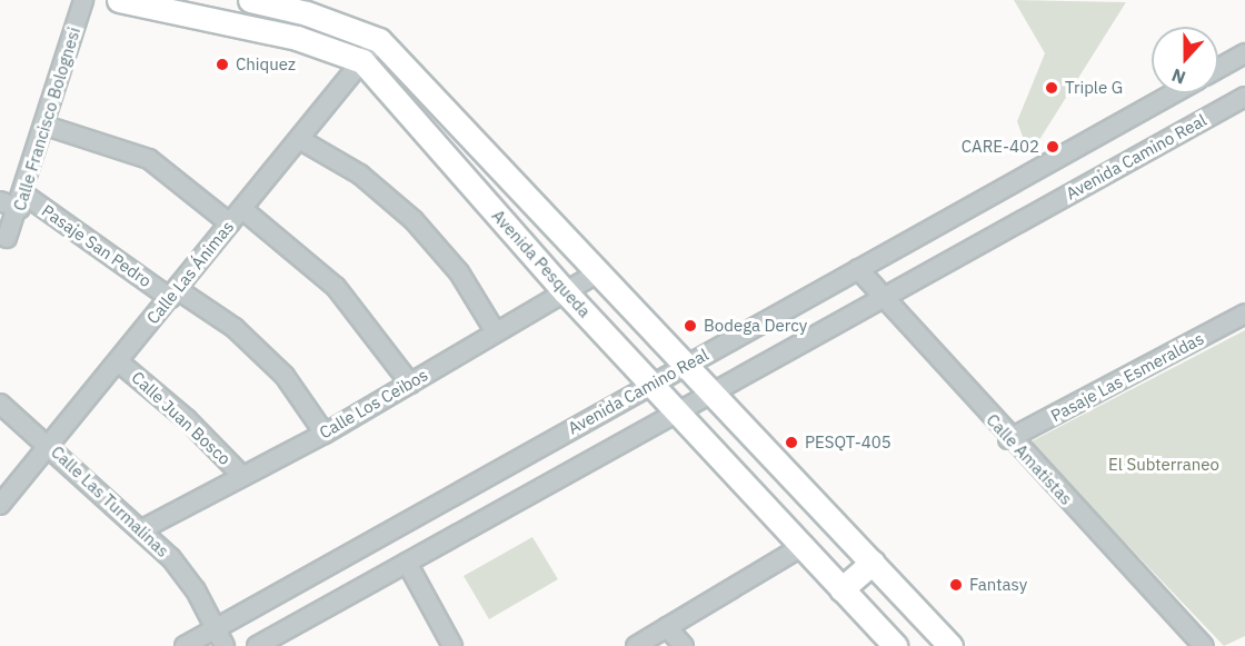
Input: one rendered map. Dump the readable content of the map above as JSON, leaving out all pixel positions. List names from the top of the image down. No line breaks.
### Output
{"streets":{"main road":["Avenida Pesqueda"],"street":["Calle Francisco Bolognesi","Avenida Camino Real","Pasaje San Pedro","Calle Las Ánimas","Pasaje Las Esmeraldas","Calle Los Ceibos","Calle Juan Bosco","Calle Amatistas","Calle Las Turmalinas"]},"crossings":[["Calle Francisco Bolognesi","Pasaje San Pedro"],["Avenida Camino Real","Avenida Pesqueda"],["Avenida Camino Real","Calle Amatistas"],["Avenida Camino Real","Calle Las Turmalinas"],["Pasaje San Pedro","Calle Las Ánimas"],["Pasaje San Pedro","Calle Los Ceibos"],["Avenida Pesqueda","Calle Las Ánimas"],["Avenida Pesqueda","Calle Los Ceibos"],["Calle Las Ánimas","Calle Juan Bosco"],["Calle Las Ánimas","Calle Las Turmalinas"],["Pasaje Las Esmeraldas","Calle Amatistas"],["Calle Los Ceibos","Calle Juan Bosco"],["Calle Los Ceibos","Calle Las Turmalinas"]],"parks":["El Subterraneo"],"places":["Chiquez","Triple G","CARE-402","Bodega Dercy","PESQT-405","Fantasy"],"north":"bottom"}
